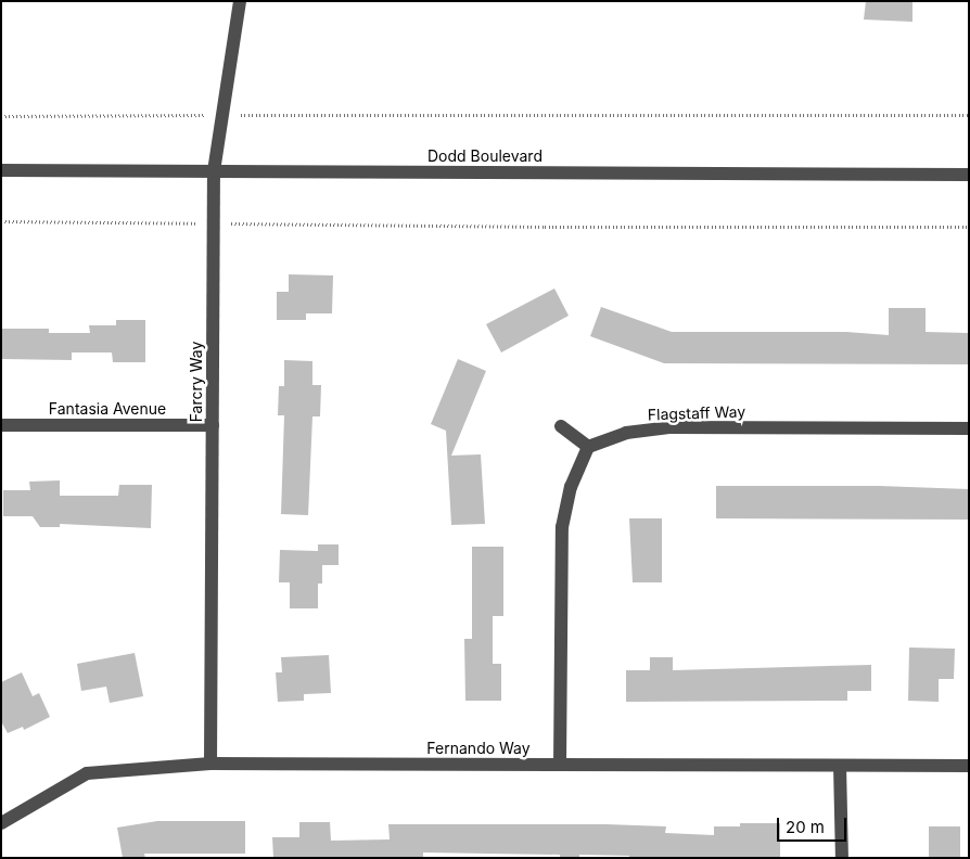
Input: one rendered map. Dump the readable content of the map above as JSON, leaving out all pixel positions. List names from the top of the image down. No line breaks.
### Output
{"streets":{"street":["Dodd Boulevard","Farcry Way","Fantasia Avenue","Flagstaff Way","Fernando Way"]},"crossings":[["Dodd Boulevard","Farcry Way"],["Farcry Way","Fantasia Avenue"],["Farcry Way","Fernando Way"]],"scale_bar":"20 m"}
